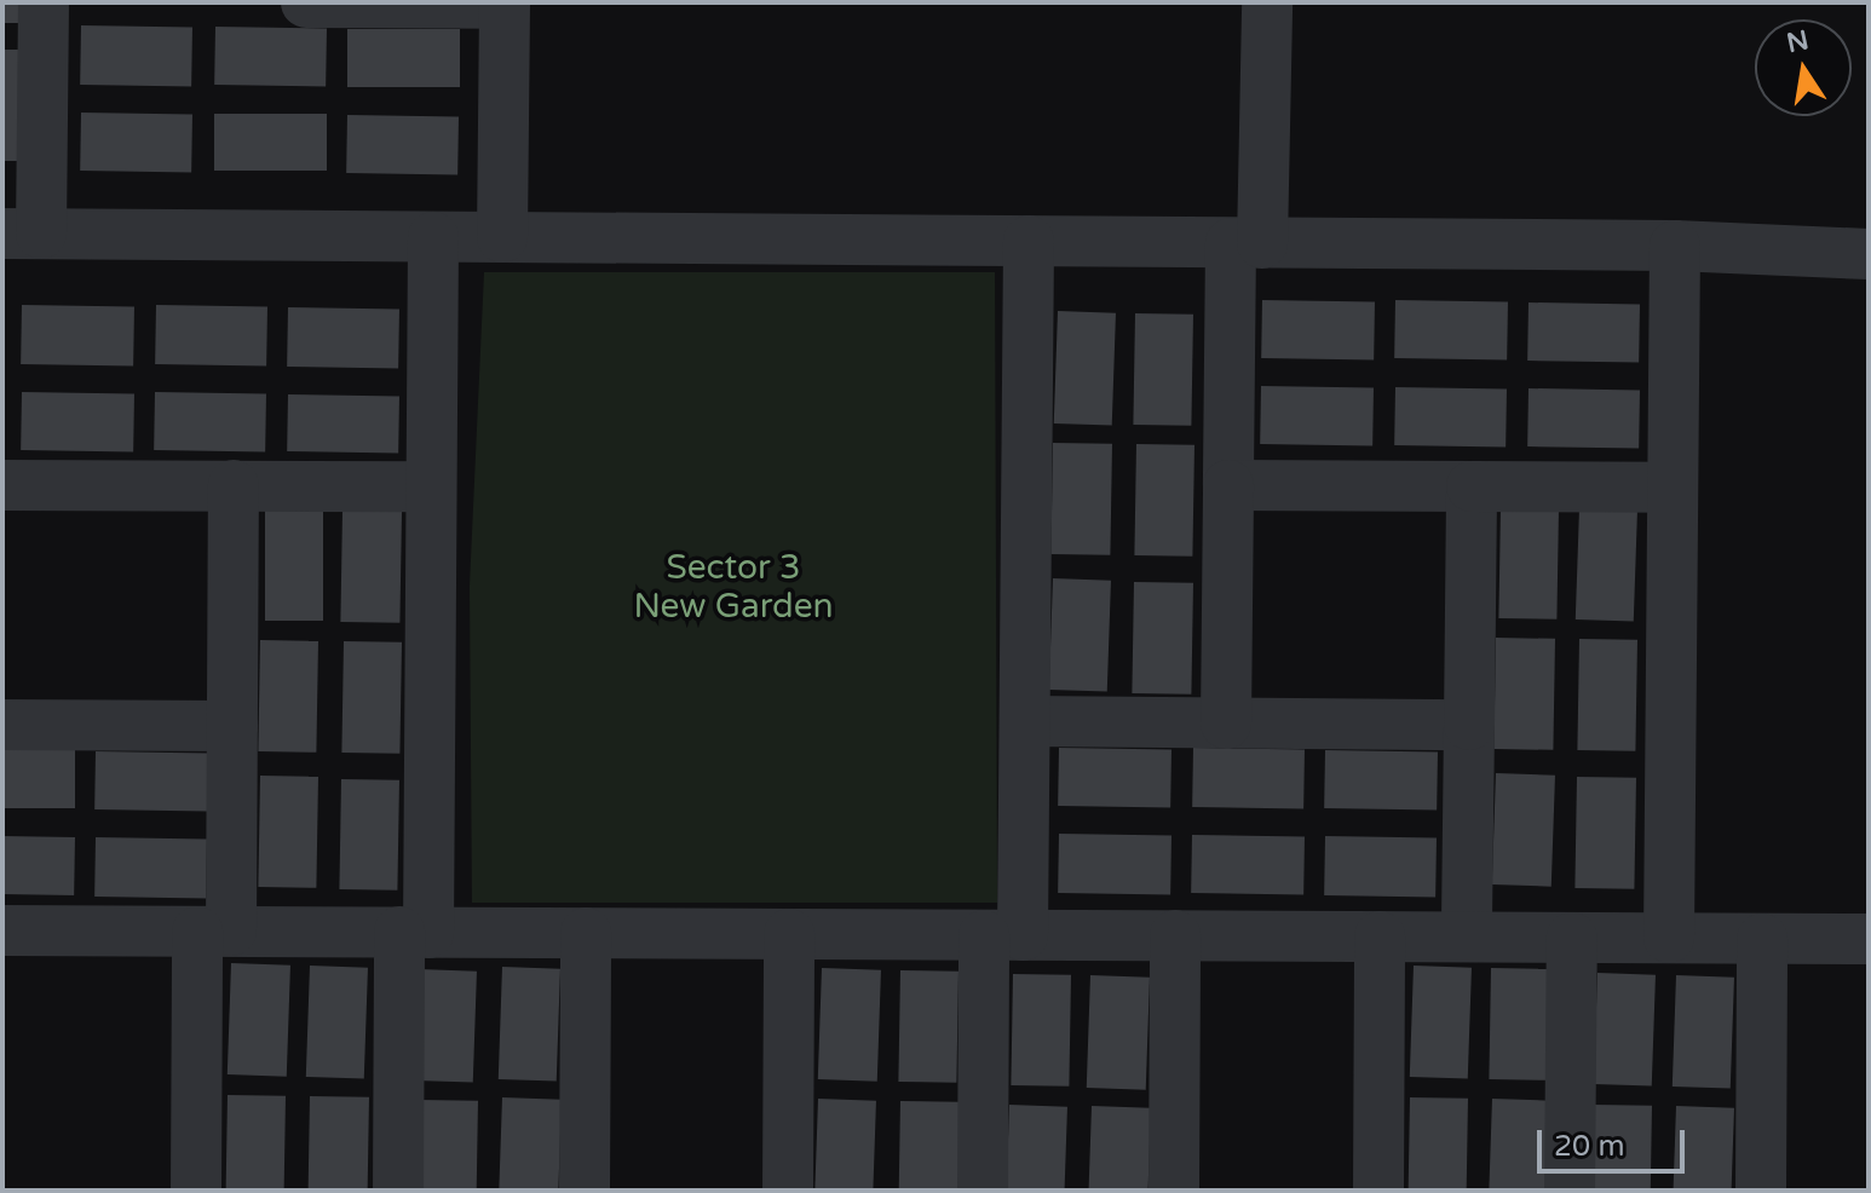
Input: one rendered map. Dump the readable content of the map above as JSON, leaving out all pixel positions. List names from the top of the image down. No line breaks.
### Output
{"parks":["Sector 3 New Garden"],"scale_bar":"20 m","north":"top"}
